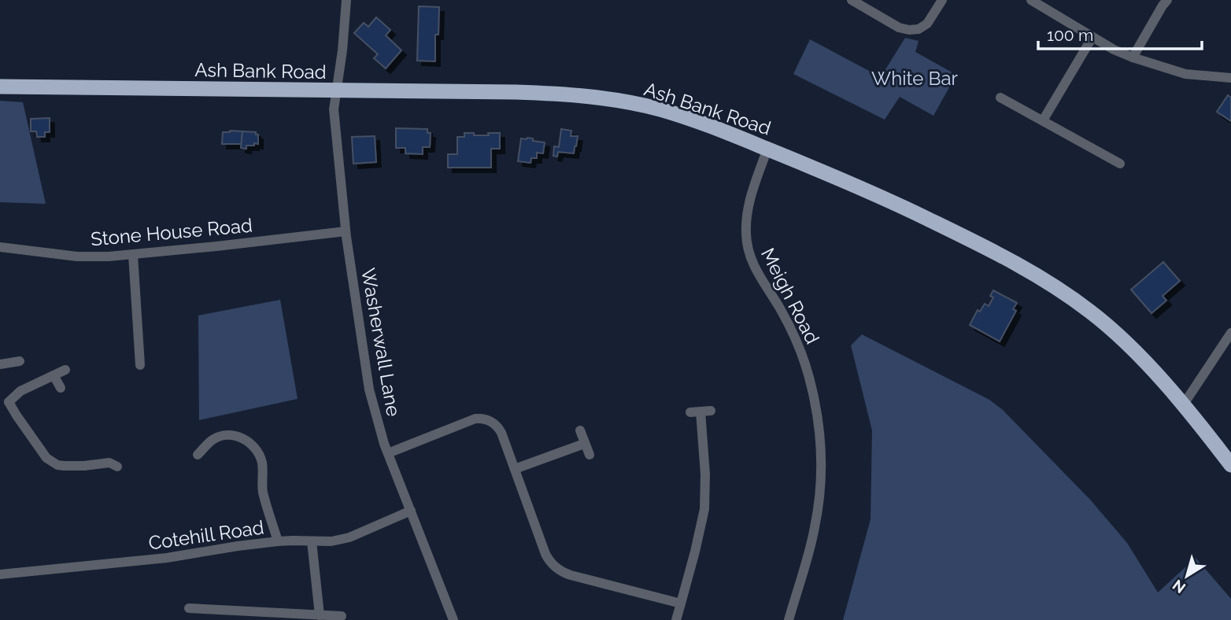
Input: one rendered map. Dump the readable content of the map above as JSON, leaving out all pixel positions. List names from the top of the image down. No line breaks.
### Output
{"streets":{"highway":["Ash Bank Road"],"street":["Stone House Road","Meigh Road","Washerwall Lane","Cotehill Road"]},"crossings":[["Ash Bank Road","Meigh Road"],["Ash Bank Road","Washerwall Lane"],["Stone House Road","Washerwall Lane"],["Washerwall Lane","Cotehill Road"]],"parks":["White Bar"],"scale_bar":"100 m","north":"bottom left"}
